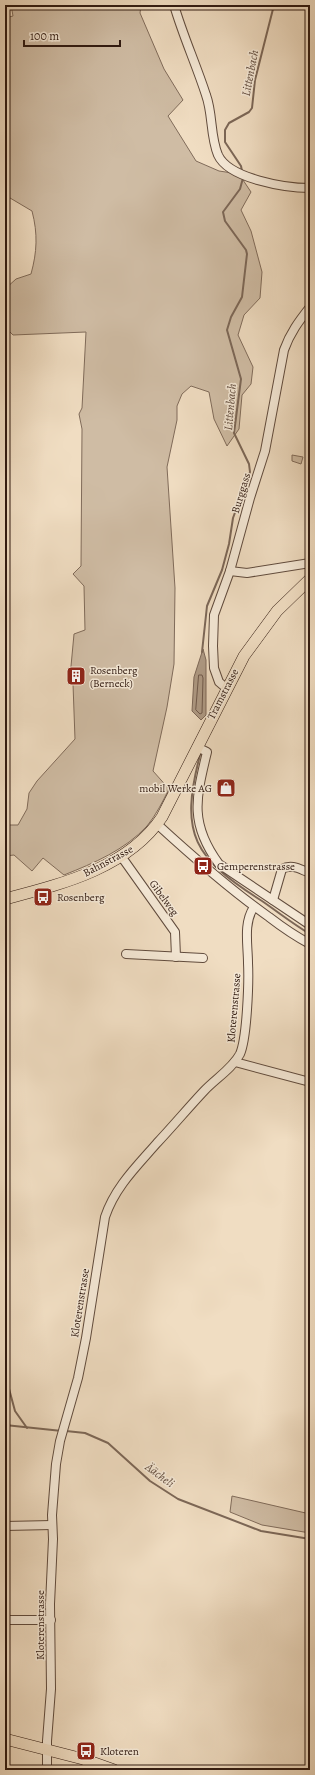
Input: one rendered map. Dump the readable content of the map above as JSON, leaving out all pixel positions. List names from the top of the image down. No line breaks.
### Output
{"streets":{"main road":["Tramstrasse","Bahnstrasse"],"street":["Burggass","Gibelweg","Kloterenstrasse"]},"crossings":[["Burggass","Tramstrasse"],["Tramstrasse","Bahnstrasse"],["Bahnstrasse","Gibelweg"]],"water":["Littenbach","Äächeli"],"places":{"building":["Rosenberg (Berneck)"],"shop":["mobil Werke AG"],"bus stop":["Gemperenstrasse","Rosenberg","Kloteren"]},"scale_bar":"100 m"}
